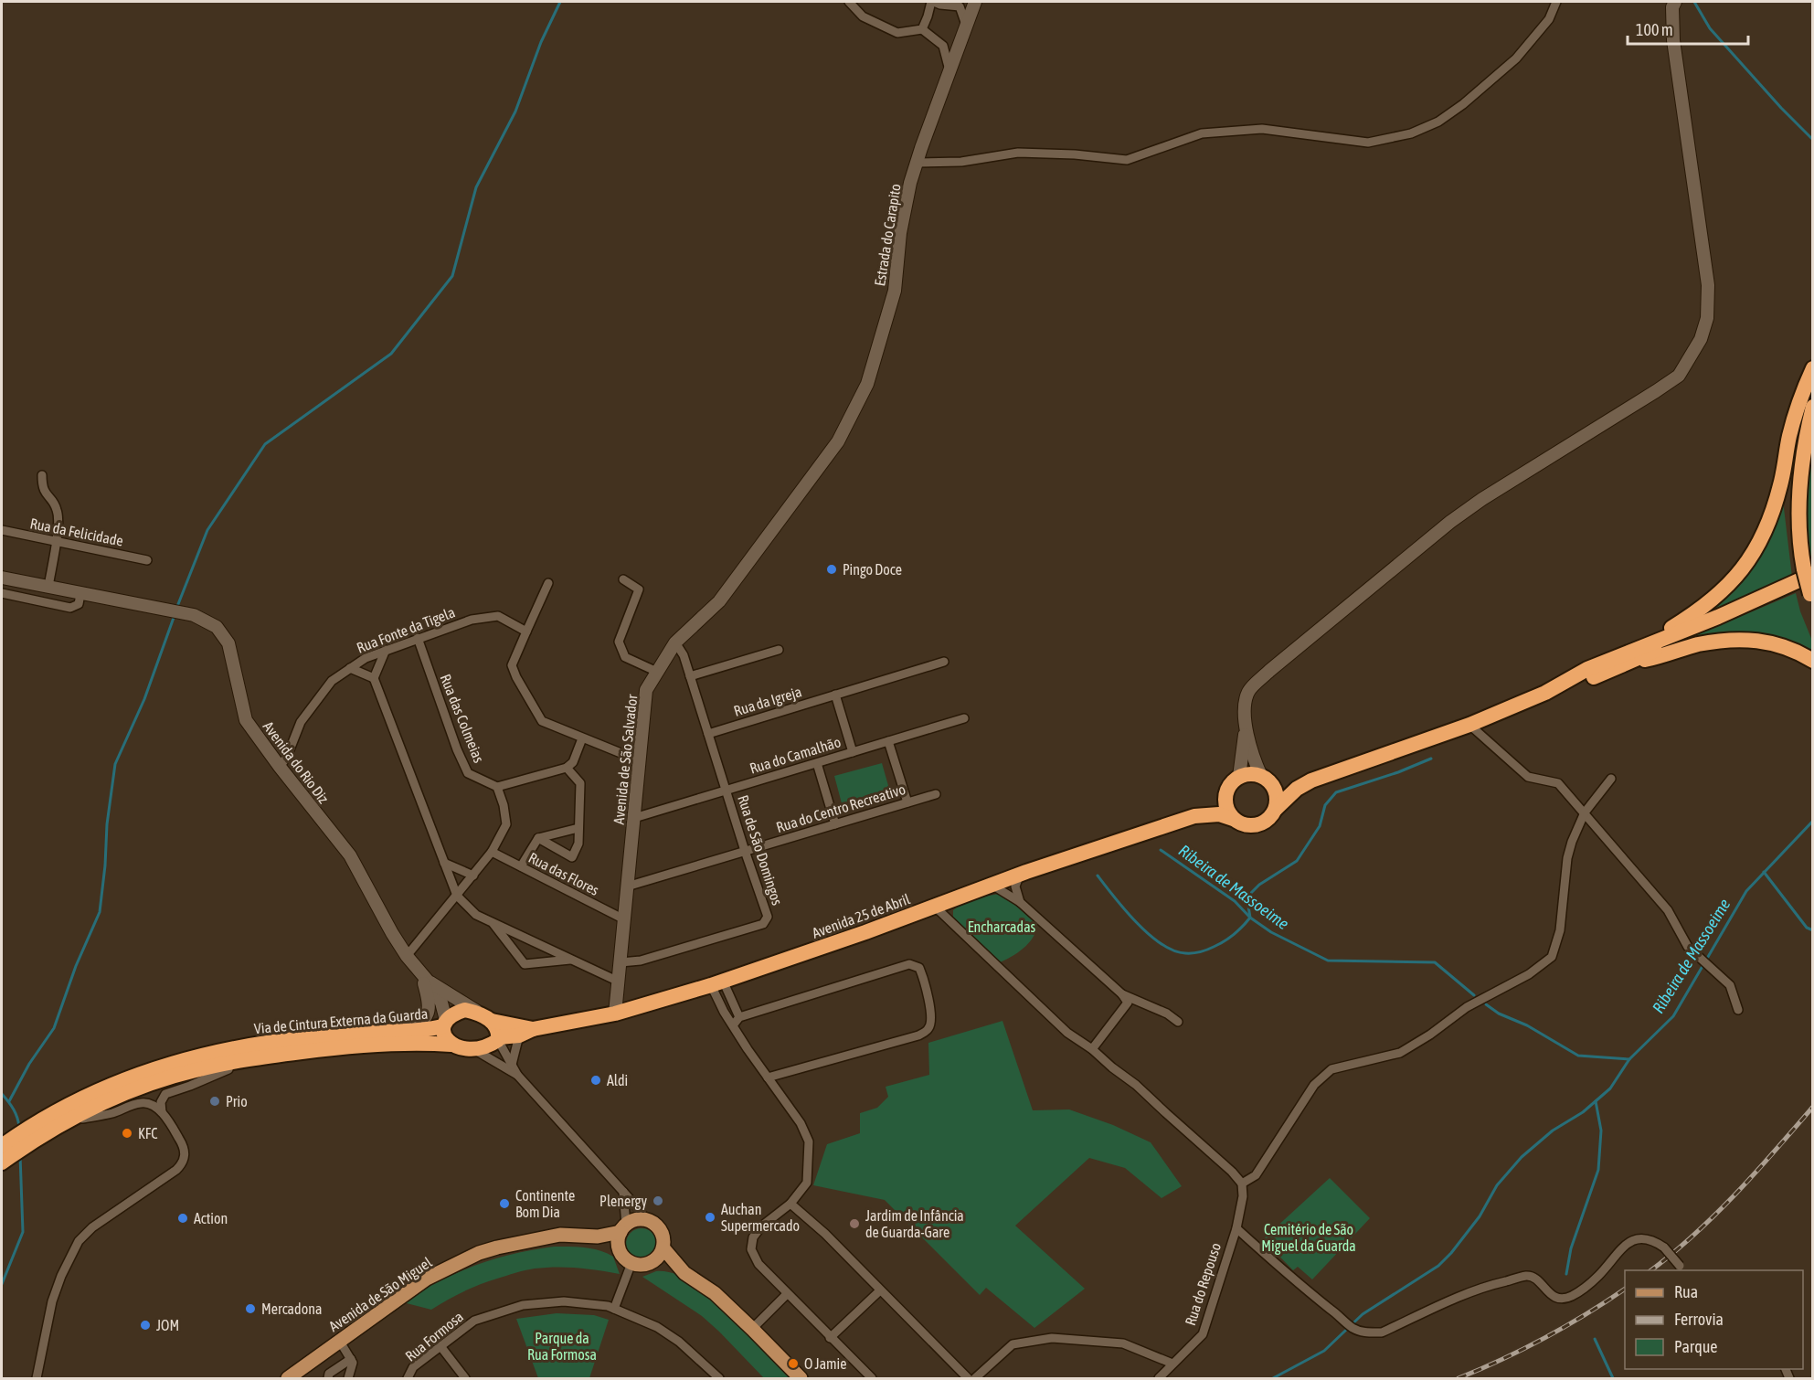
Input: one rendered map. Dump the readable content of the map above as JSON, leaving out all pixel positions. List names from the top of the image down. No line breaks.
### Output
{"streets":{"highway":["Avenida 25 de Abril","Via de Cintura Externa da Guarda"],"main road":["Estrada do Carapito","Avenida de São Salvador","Avenida do Rio Diz","Avenida de São Miguel"],"street":["Rua da Felicidade","Rua Fonte da Tigela","Rua da Igreja","Rua das Colmeias","Rua do Camalhão","Rua do Centro Recreativo","Rua de São Domingos","Rua das Flores","Rua do Repouso","Rua Formosa"]},"crossings":[["Estrada do Carapito","Avenida de São Salvador"],["Rua Fonte da Tigela","Rua das Colmeias"],["Rua Fonte da Tigela","Avenida do Rio Diz"],["Rua da Igreja","Rua de São Domingos"],["Rua do Camalhão","Avenida de São Salvador"],["Rua do Camalhão","Rua de São Domingos"],["Avenida de São Salvador","Rua do Centro Recreativo"],["Avenida de São Salvador","Rua de São Domingos"],["Avenida de São Salvador","Rua das Flores"],["Avenida de São Salvador","Avenida 25 de Abril"],["Avenida do Rio Diz","Avenida 25 de Abril"],["Avenida do Rio Diz","Via de Cintura Externa da Guarda"],["Rua do Centro Recreativo","Rua de São Domingos"],["Avenida 25 de Abril","Via de Cintura Externa da Guarda"]],"water":["Ribeira de Massoeime"],"parks":["Encharcadas","Cemitério de São Miguel da Guarda","Parque da Rua Formosa"],"places":["Pingo Doce","Aldi","Prio","KFC","Plenergy","Continente Bom Dia","Auchan Supermercado","Action","Jardim de Infância de Guarda-Gare","Mercadona","JOM","O Jamie"],"legend":["Rua","Ferrovia","Parque"],"scale_bar":"100 m"}
